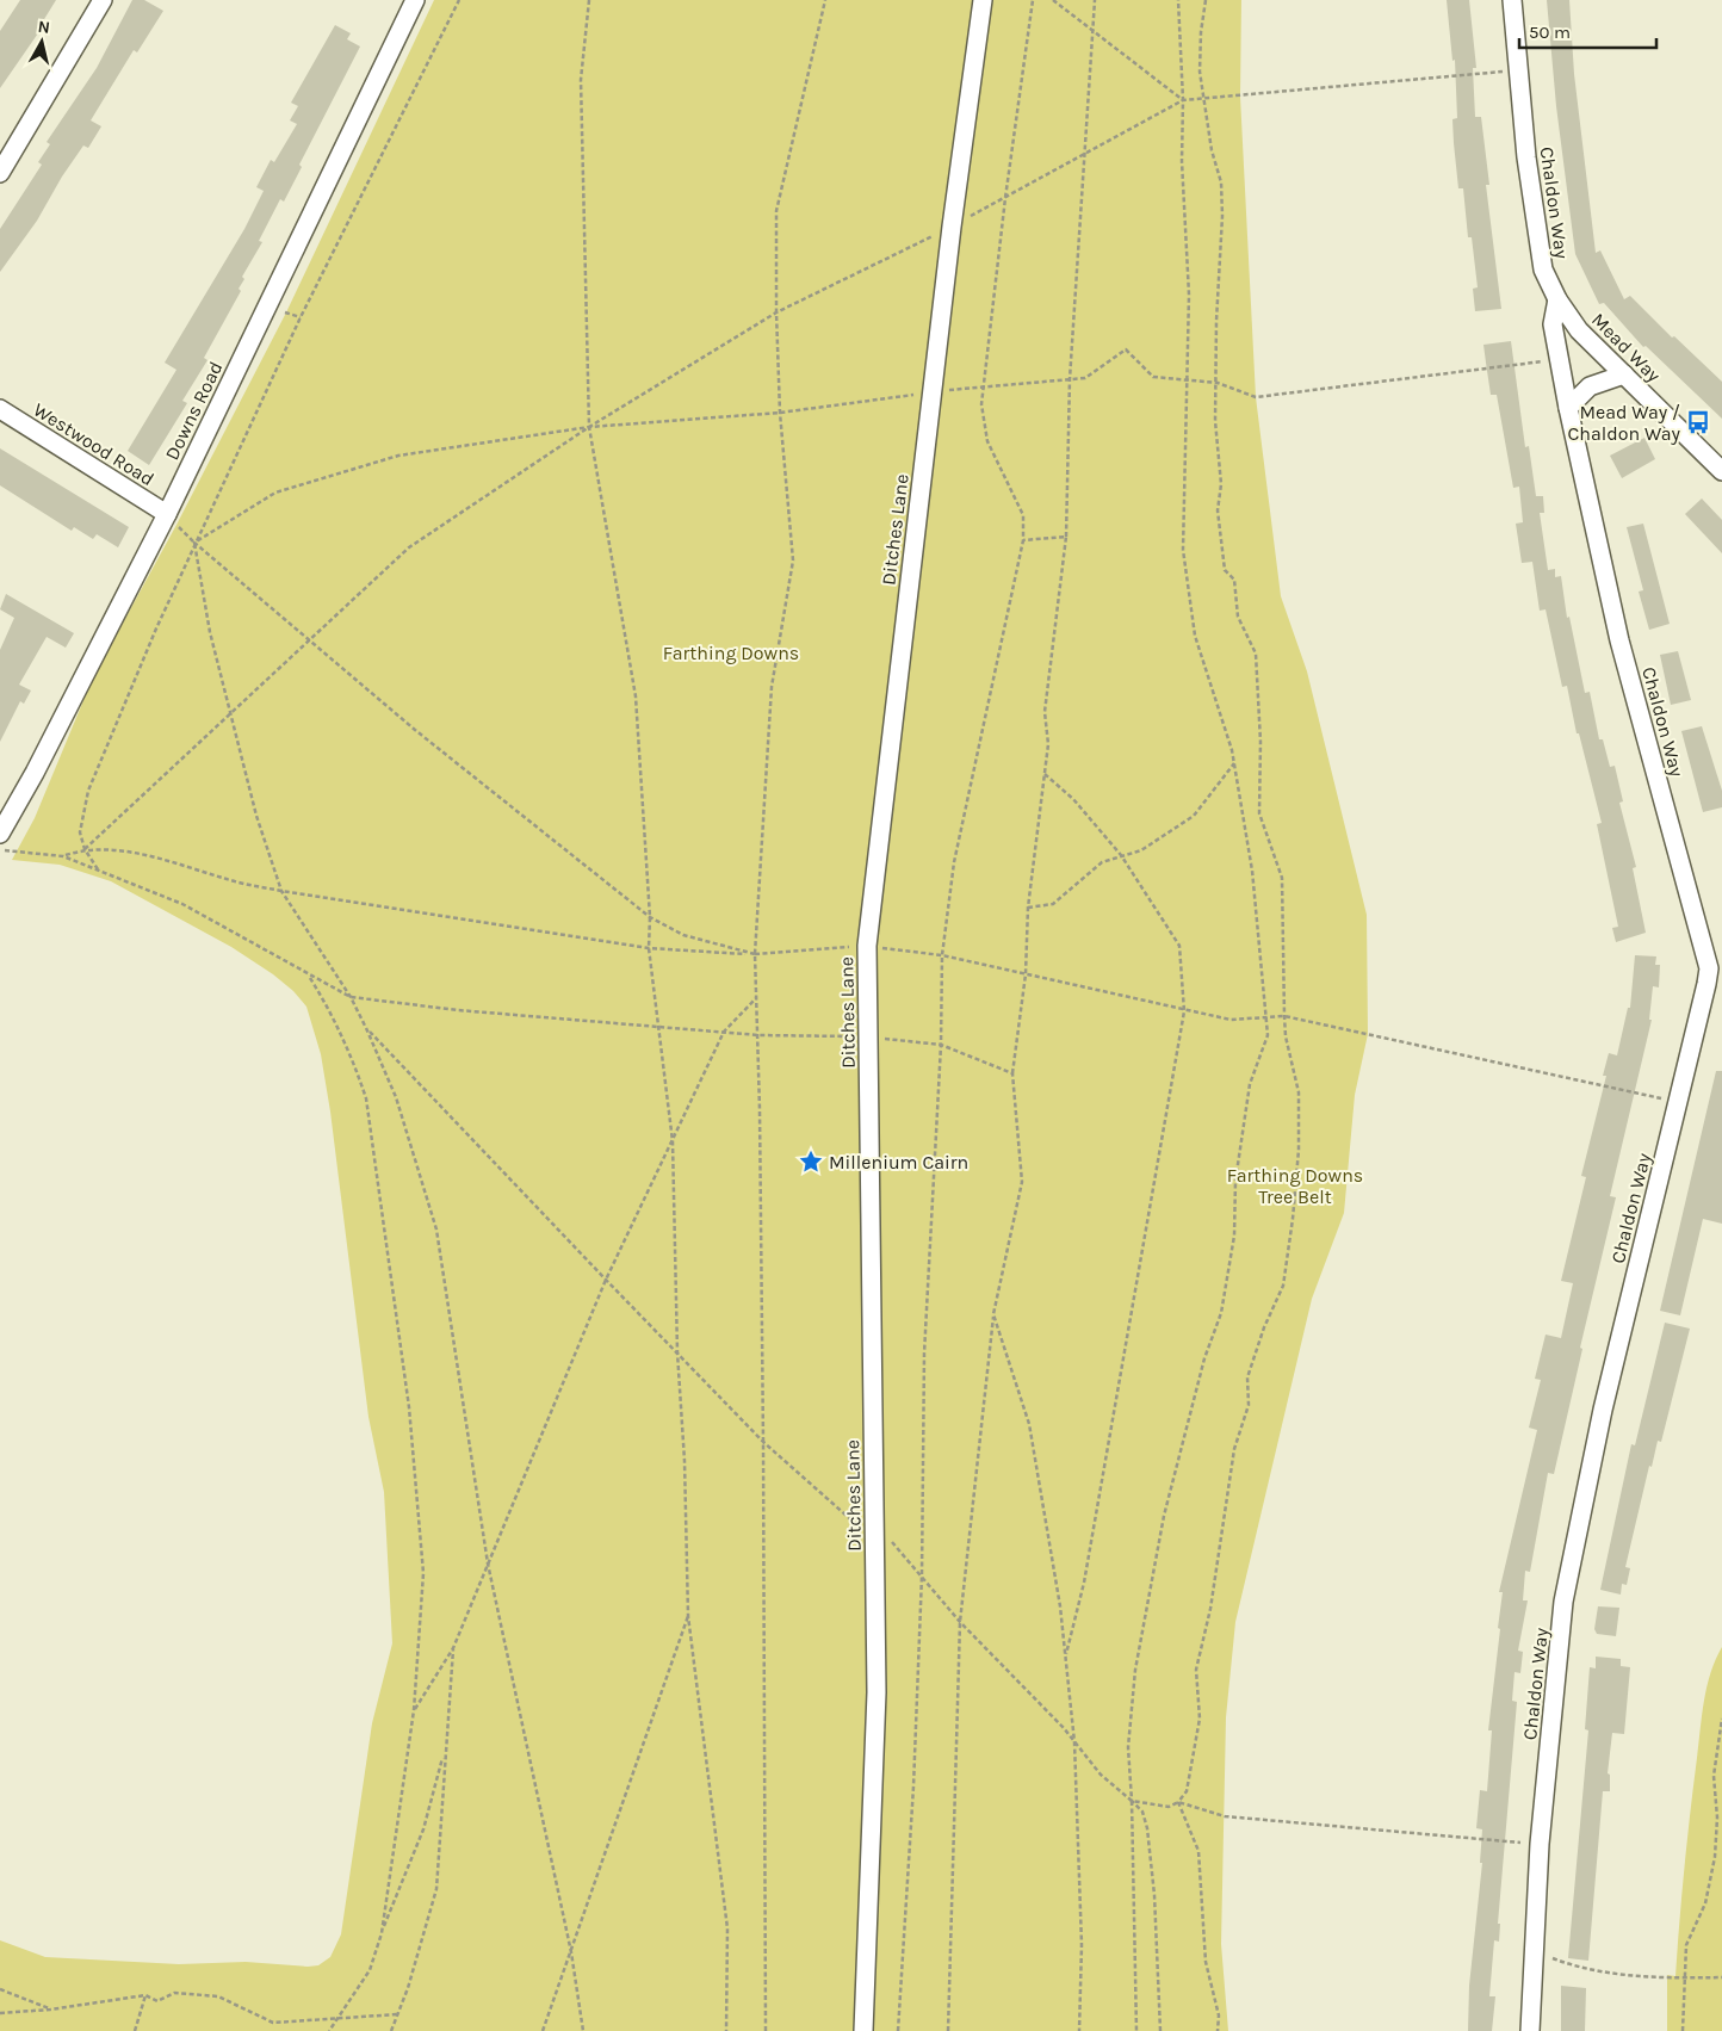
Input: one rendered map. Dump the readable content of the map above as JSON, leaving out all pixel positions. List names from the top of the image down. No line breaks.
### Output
{"streets":{"street":["Chaldon Way","Mead Way","Downs Road","Westwood Road","Ditches Lane"]},"crossings":[["Chaldon Way","Mead Way"],["Downs Road","Westwood Road"]],"parks":["Farthing Downs","Farthing Downs Tree Belt"],"places":{"bus stop":["Mead Way / Chaldon Way"],"place":["Millenium Cairn"]},"scale_bar":"50 m","north":"top"}
